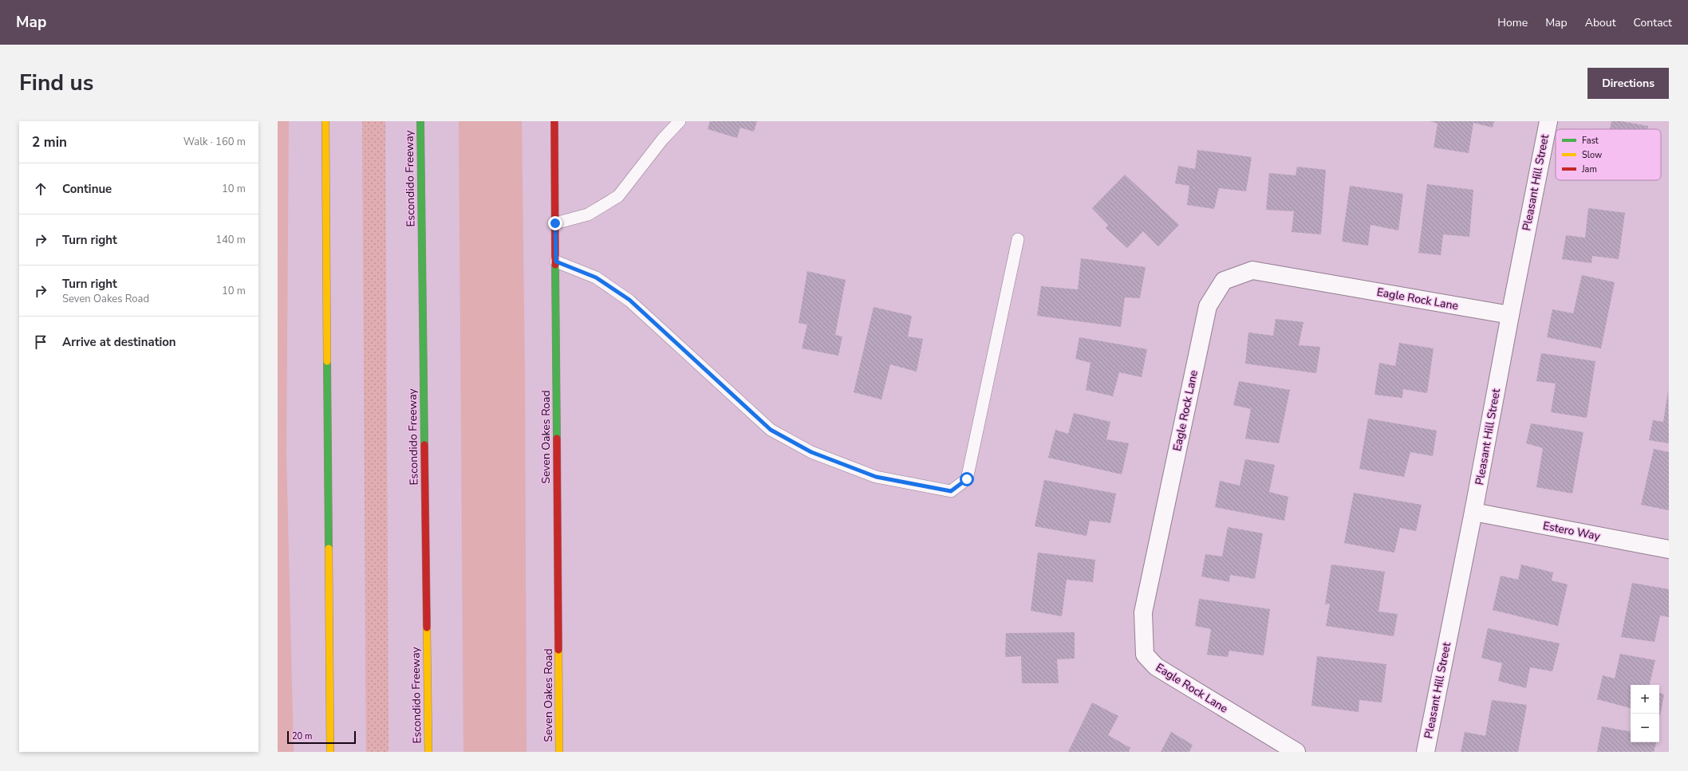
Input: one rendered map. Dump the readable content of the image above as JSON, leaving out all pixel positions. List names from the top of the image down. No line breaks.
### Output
{"streets":{"main road":["Escondido Freeway","Seven Oakes Road"],"street":["Pleasant Hill Street","Eagle Rock Lane","Estero Way"]},"crossings":[["Pleasant Hill Street","Eagle Rock Lane"],["Pleasant Hill Street","Estero Way"]],"legend":["Fast","Slow","Jam"],"scale_bar":"20 m","page":{"header":"Map","nav":["Home","Map","About","Contact"],"title":"Find us","buttons":"Directions","heading":["2 min","Walk · 160 m"],"list":[["Continue","10 m"],["Turn right","140 m"],["Turn right","Seven Oakes Road","10 m"],"Arrive at destination"],"map_buttons":["+","−"],"scale":"20 m"}}
